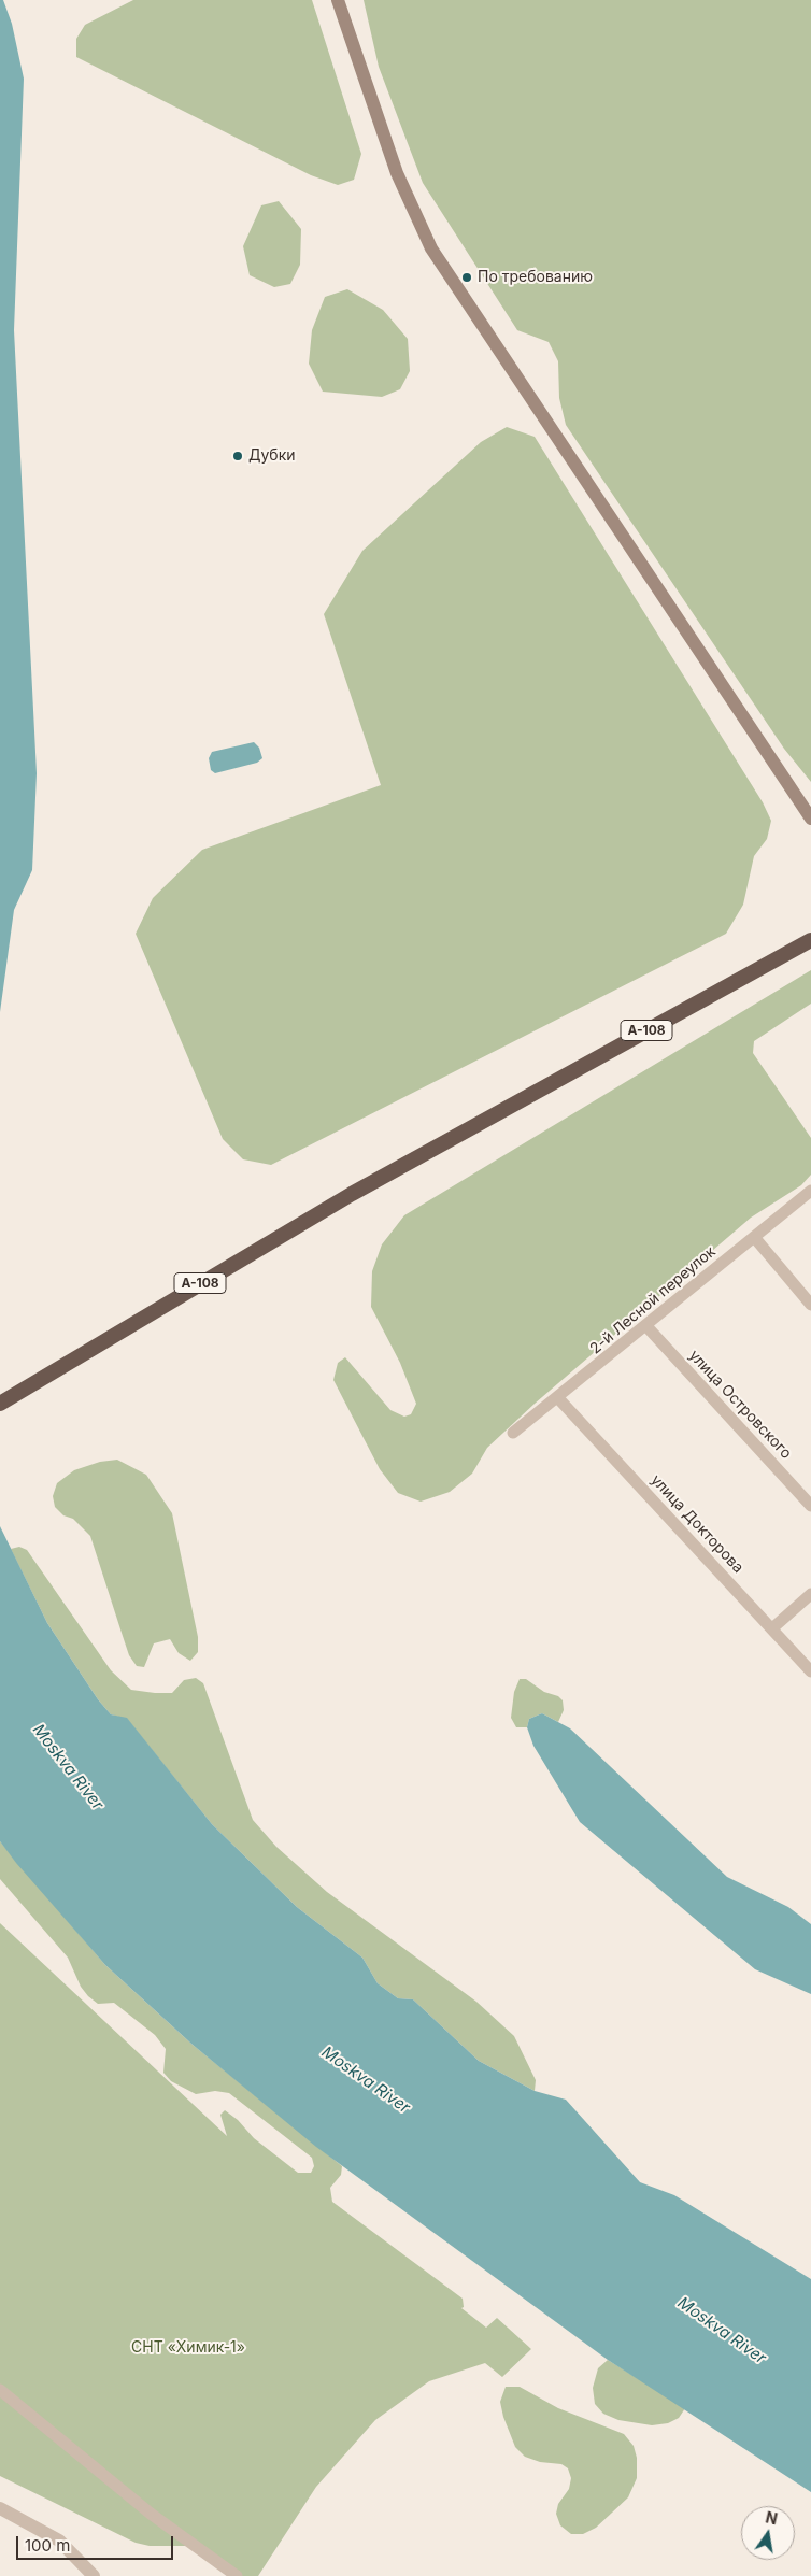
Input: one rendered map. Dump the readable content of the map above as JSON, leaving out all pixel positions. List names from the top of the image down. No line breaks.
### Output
{"streets":{"highway":["А-108"],"street":["2-й Лесной переулок","улица Островского","улица Докторова"]},"crossings":[["2-й Лесной переулок","улица Островского"],["2-й Лесной переулок","улица Докторова"]],"water":["Moskva River"],"parks":["СНТ «Химик-1»"],"places":["По требованию","Дубки"],"scale_bar":"100 m","north":"top"}
